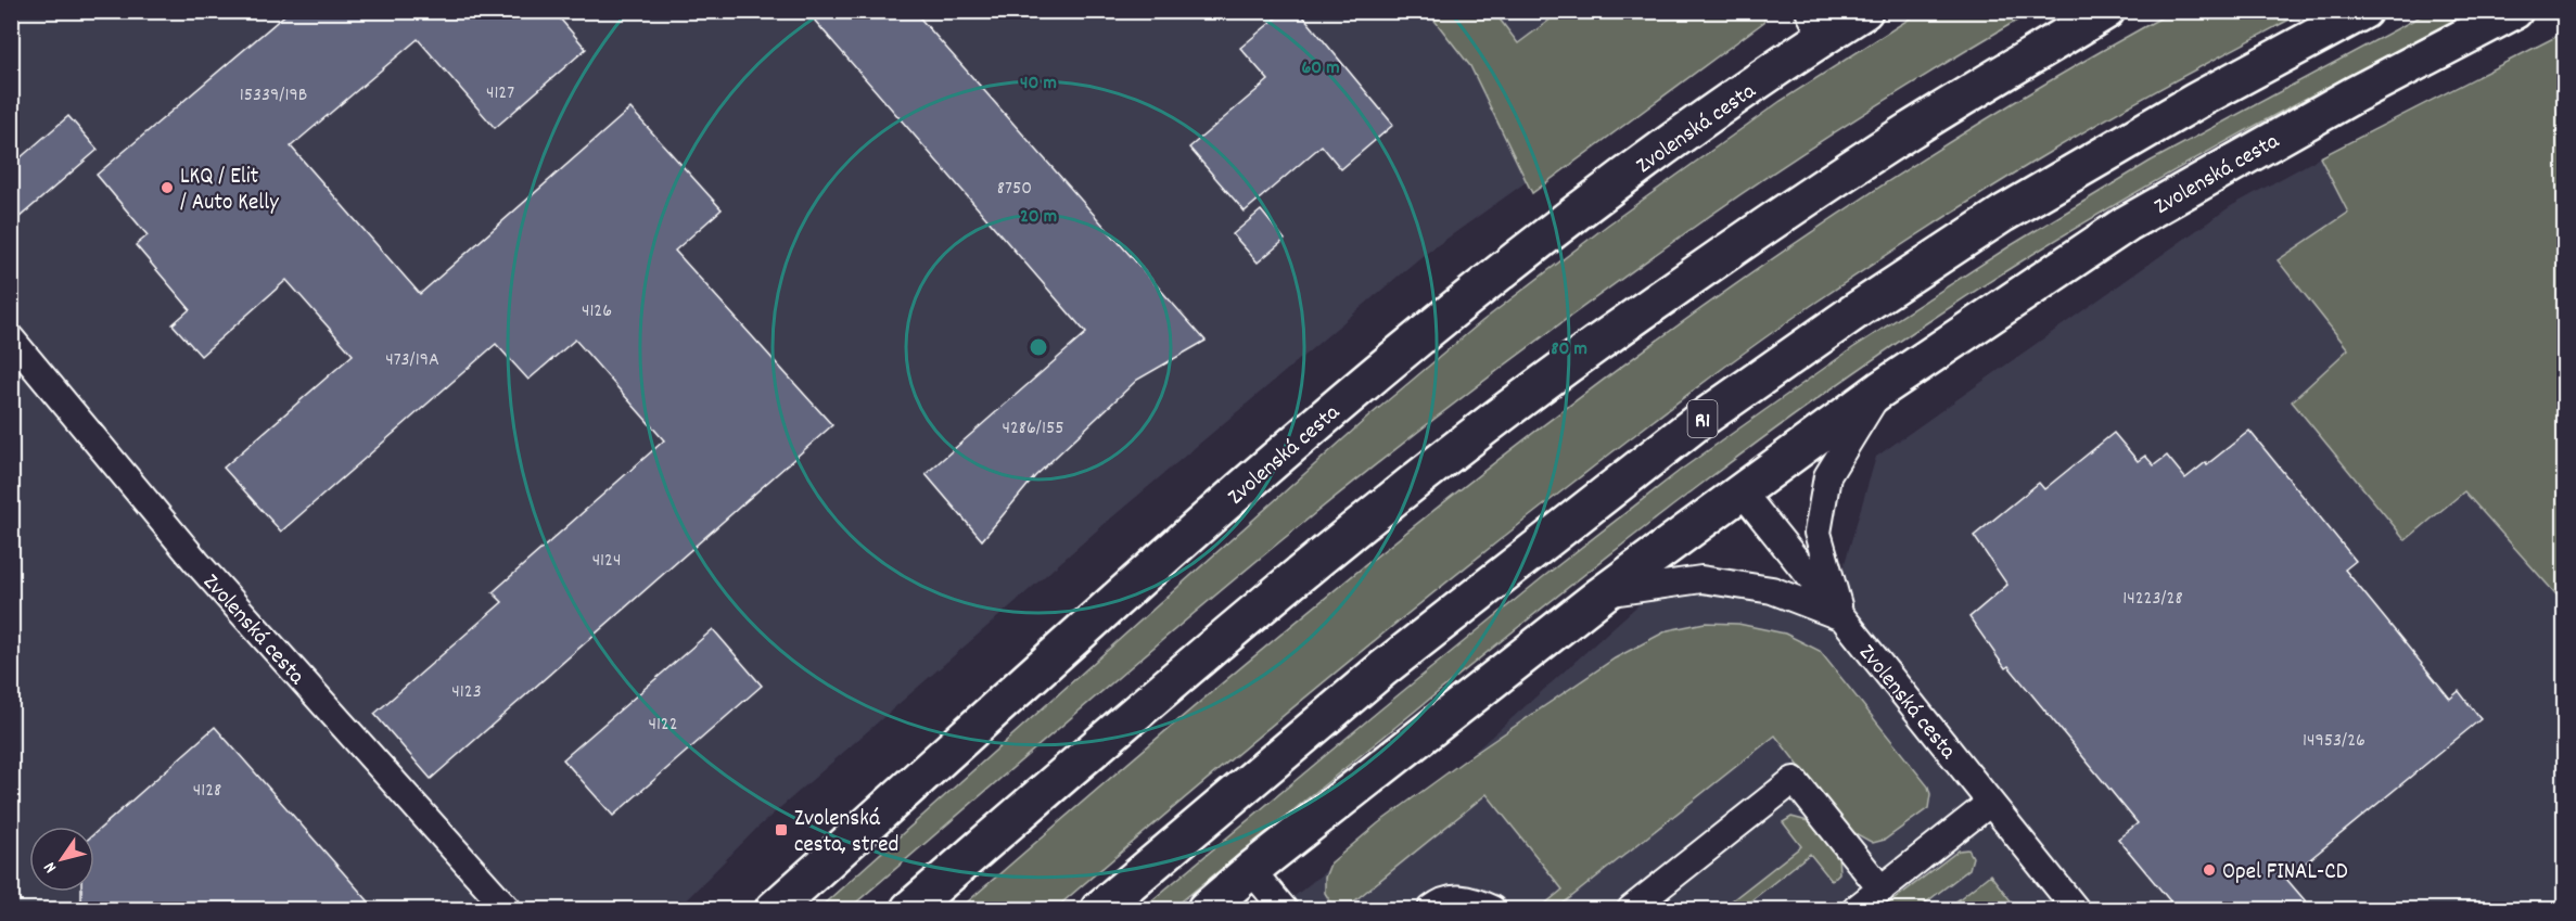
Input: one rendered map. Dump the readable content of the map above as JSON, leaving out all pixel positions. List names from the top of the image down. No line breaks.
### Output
{"streets":{"main road":["Zvolenská cesta","R1"]},"places":{"other":["LKQ / Elit / Auto Kelly","Opel FINAL-CD"],"transit":["Zvolenská cesta, stred"]},"house_numbers":["4127","15339/19B","8750","4126","473/19A","4286/155","4124","14223/28","4123","4122","14953/26","4128"],"north":"bottom left","rings":["60 m","40 m","20 m","80 m"]}
